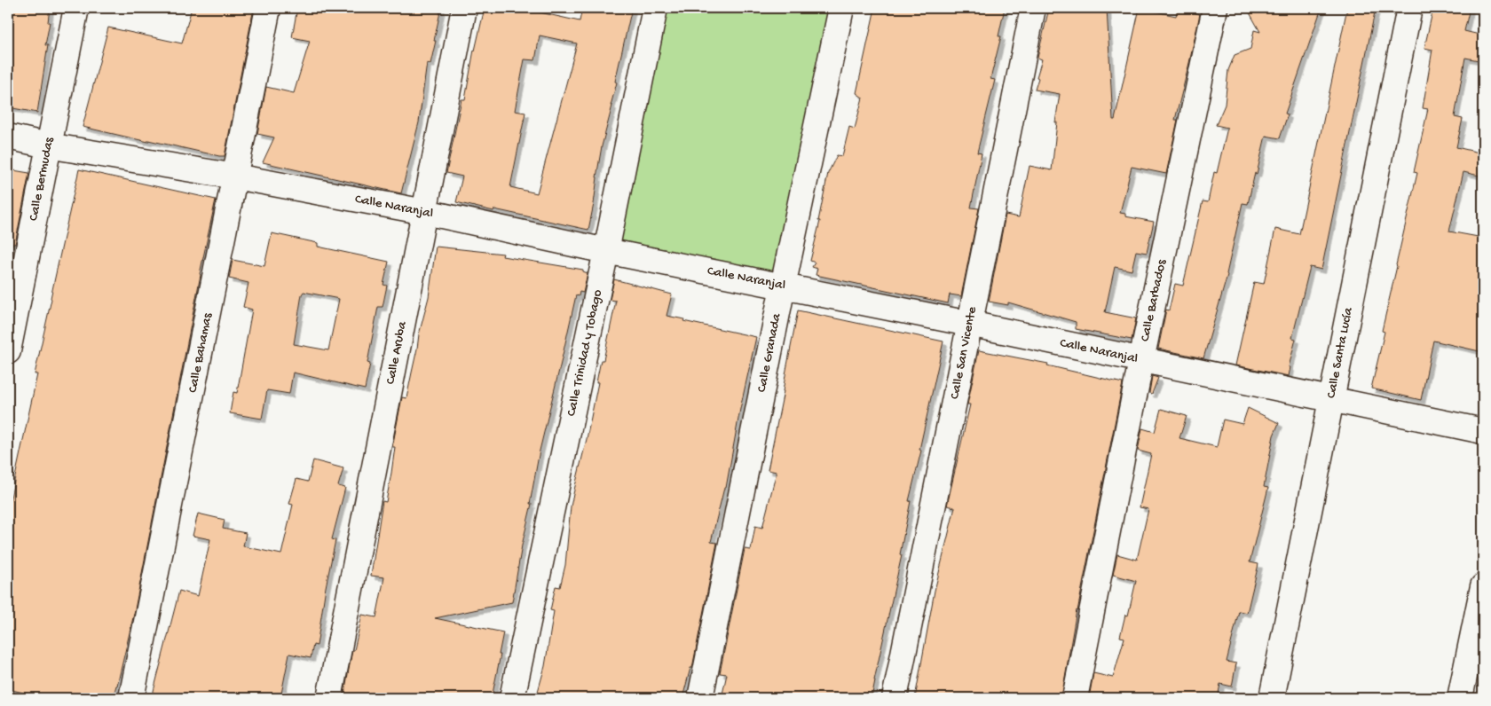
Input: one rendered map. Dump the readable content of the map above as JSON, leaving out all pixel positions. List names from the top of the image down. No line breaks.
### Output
{"streets":{"street":["Calle Bermudas","Calle Naranjal","Calle Barbados","Calle Bahamas","Calle Aruba","Calle Trinidad y Tobago","Calle Granada","Calle San Vicente","Calle Santa Lucía"]},"crossings":[["Calle Bermudas","Calle Naranjal"],["Calle Naranjal","Calle Barbados"],["Calle Naranjal","Calle Bahamas"],["Calle Naranjal","Calle Aruba"],["Calle Naranjal","Calle Trinidad y Tobago"],["Calle Naranjal","Calle Granada"],["Calle Naranjal","Calle San Vicente"],["Calle Naranjal","Calle Santa Lucía"]]}
